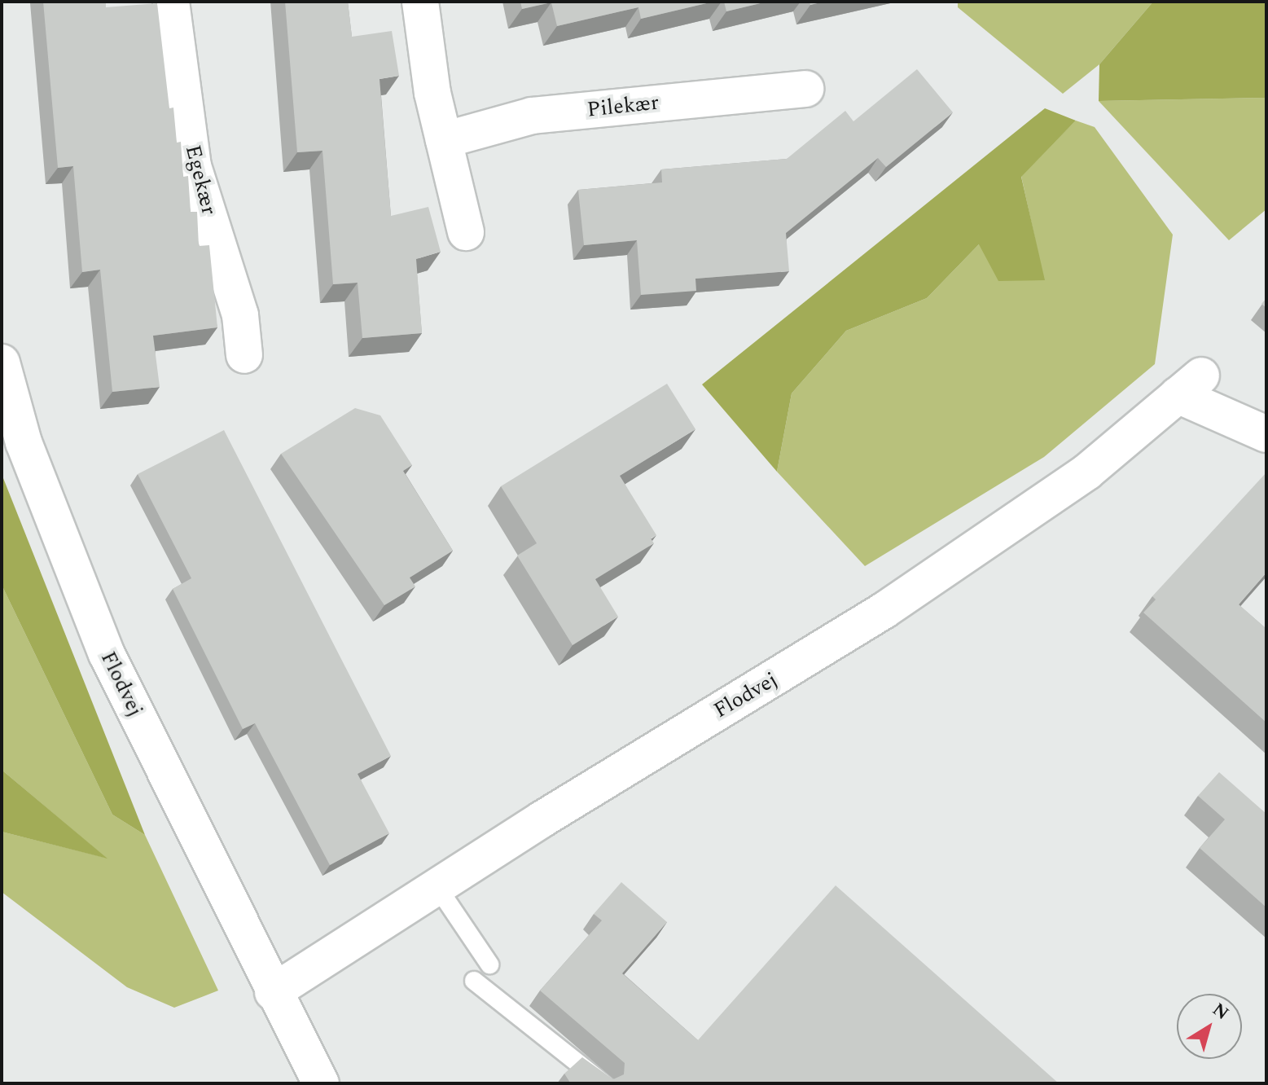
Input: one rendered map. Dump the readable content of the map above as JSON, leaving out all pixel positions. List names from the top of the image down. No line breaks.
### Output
{"streets":{"street":["Pilekær","Egekær","Flodvej"]},"north":"top right"}
